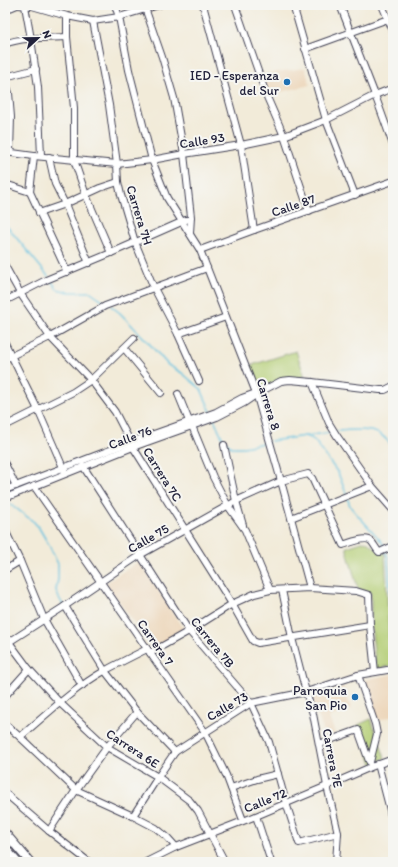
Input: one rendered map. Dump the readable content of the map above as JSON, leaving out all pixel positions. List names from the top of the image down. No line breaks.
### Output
{"streets":{"street":["Calle 93","Calle 87","Carrera 7H","Carrera 8","Calle 76","Carrera 7C","Calle 75","Carrera 7","Carrera 7B","Calle 73","Carrera 6E","Carrera 7E","Calle 72"]},"crossings":[["Calle 93","Carrera 7H"],["Calle 93","Carrera 8"],["Calle 87","Carrera 8"],["Carrera 8","Calle 76"],["Carrera 8","Calle 75"],["Calle 76","Carrera 7C"],["Calle 76","Carrera 7"],["Calle 76","Carrera 7B"],["Carrera 7C","Calle 75"],["Carrera 7C","Carrera 7E"],["Calle 75","Carrera 7"],["Calle 75","Carrera 7B"],["Calle 75","Carrera 6E"],["Carrera 7","Calle 73"],["Carrera 7","Calle 72"],["Carrera 7B","Calle 73"],["Carrera 7B","Carrera 7E"],["Carrera 7B","Calle 72"],["Calle 73","Carrera 6E"],["Calle 73","Carrera 7E"],["Carrera 6E","Calle 72"],["Carrera 7E","Calle 72"]],"places":["IED - Esperanza del Sur","Parroquia San Pio"],"north":"right"}
